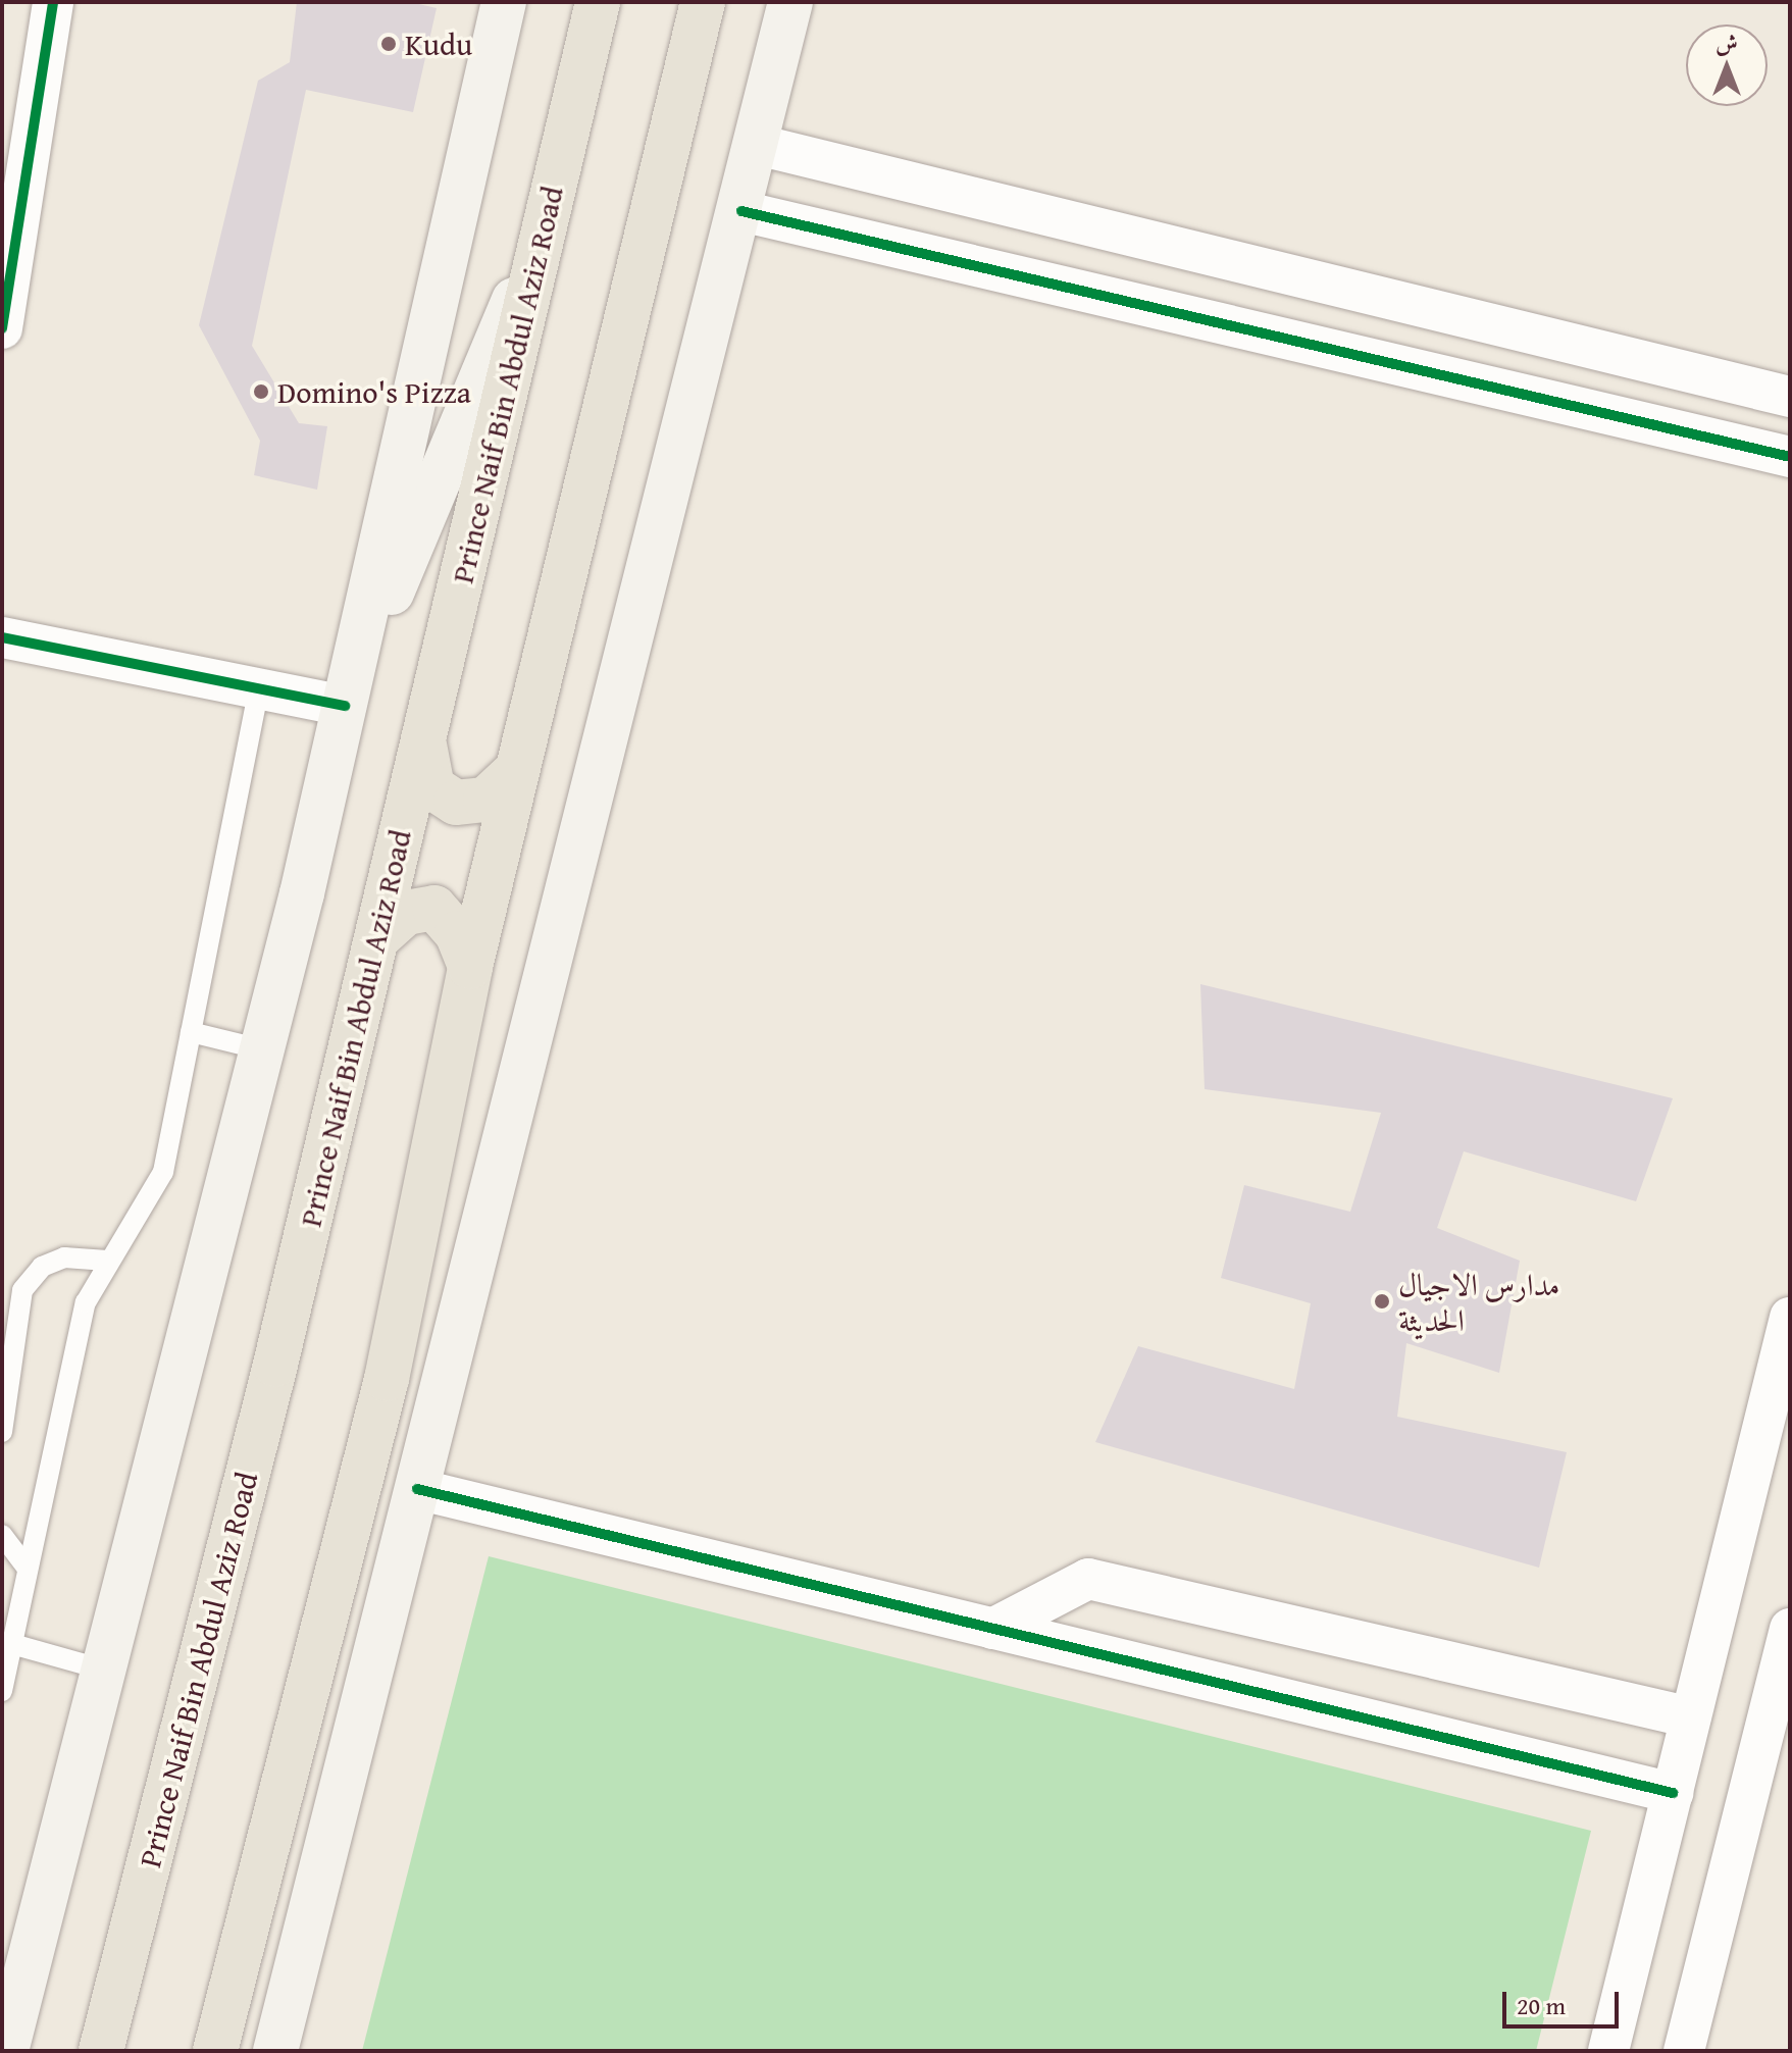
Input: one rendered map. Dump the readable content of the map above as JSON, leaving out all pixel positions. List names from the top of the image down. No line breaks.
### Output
{"streets":{"highway":["Prince Naif Bin Abdul Aziz Road"]},"places":["Kudu","Domino's Pizza","مدارس الاجيال الحديثة"],"scale_bar":"20 m","north":"top"}
